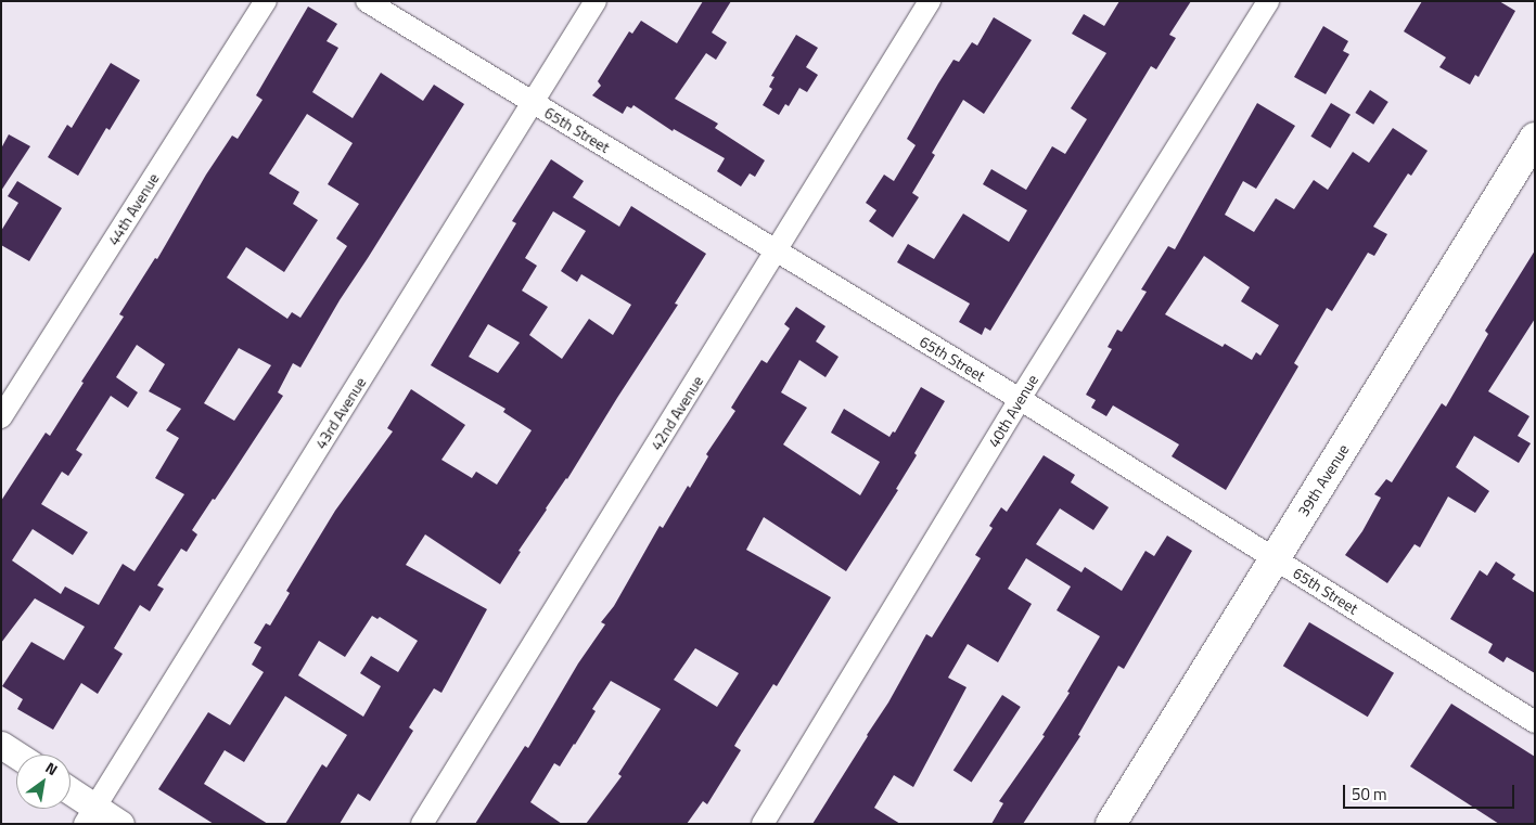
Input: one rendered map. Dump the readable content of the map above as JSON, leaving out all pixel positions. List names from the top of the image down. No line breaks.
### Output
{"streets":{"main road":["39th Avenue"],"street":["65th Street","44th Avenue","40th Avenue","43rd Avenue","42nd Avenue"]},"crossings":[["65th Street","40th Avenue"],["65th Street","43rd Avenue"],["65th Street","42nd Avenue"],["65th Street","39th Avenue"]],"scale_bar":"50 m","north":"top right"}
